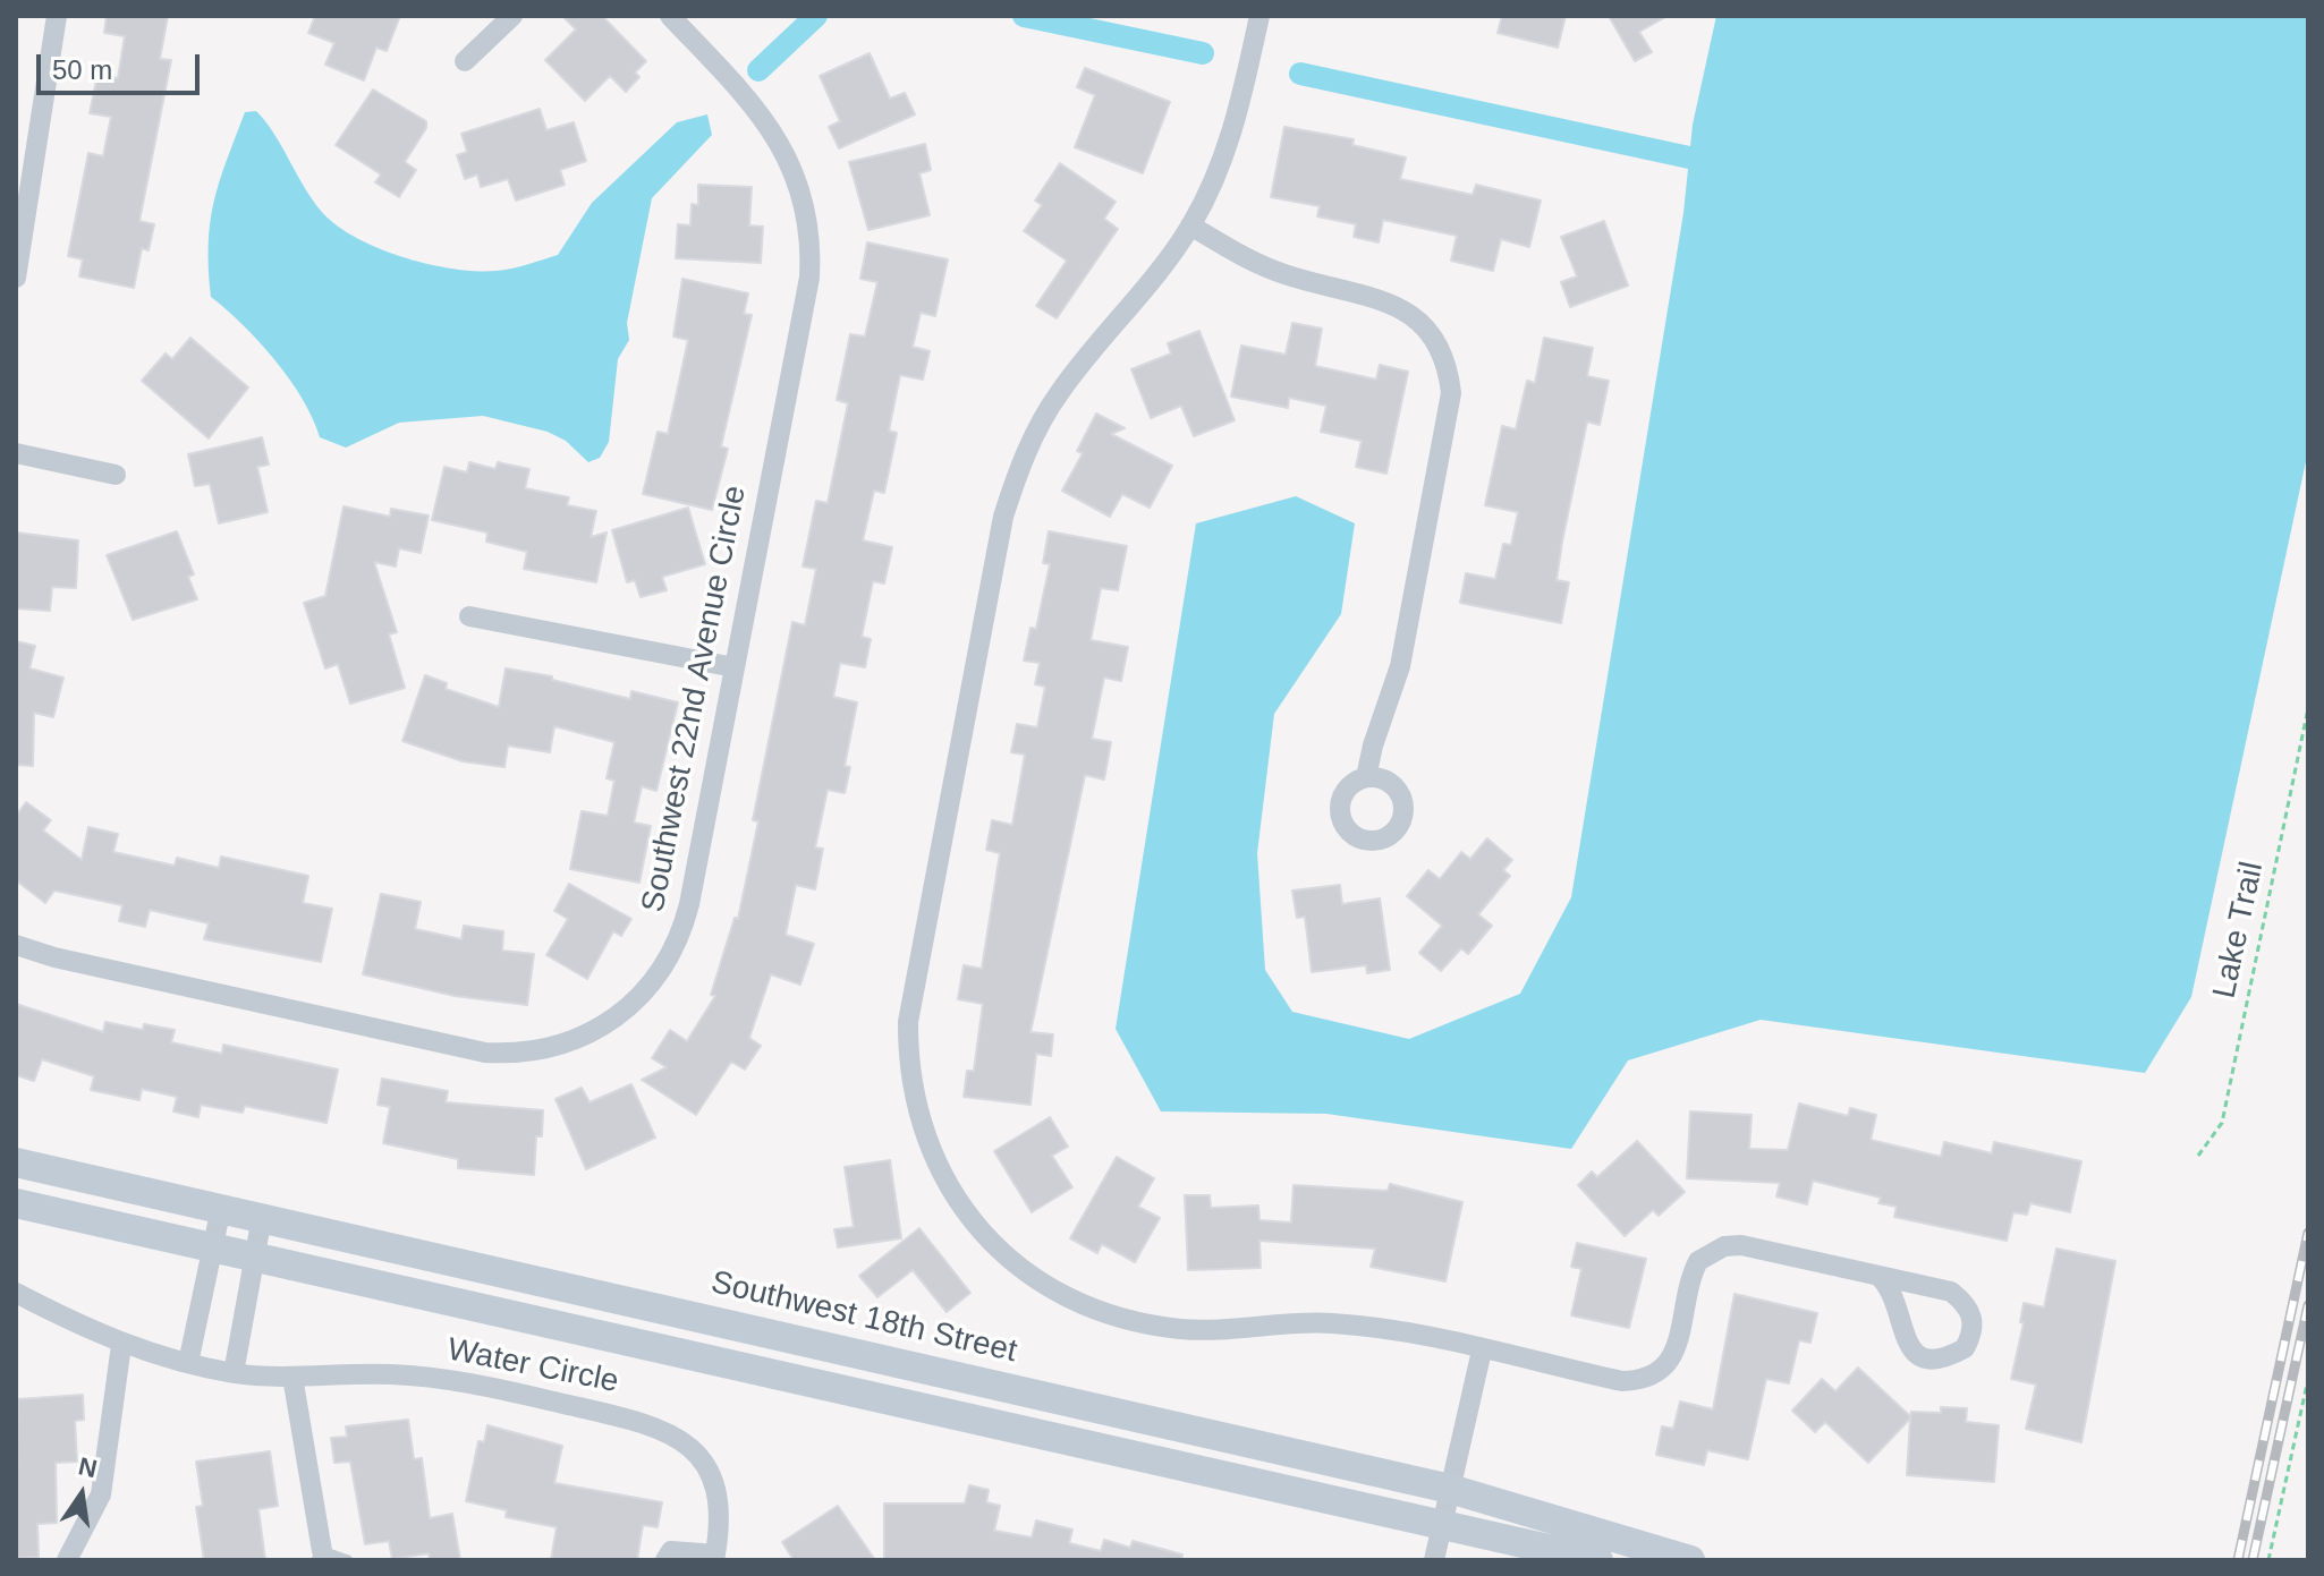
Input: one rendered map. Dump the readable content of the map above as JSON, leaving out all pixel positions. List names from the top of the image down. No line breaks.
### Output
{"streets":{"main road":["Southwest 18th Street"],"street":["Southwest 22nd Avenue Circle","Water Circle"],"path":["Lake Trail"]},"scale_bar":"50 m","north":"top"}
